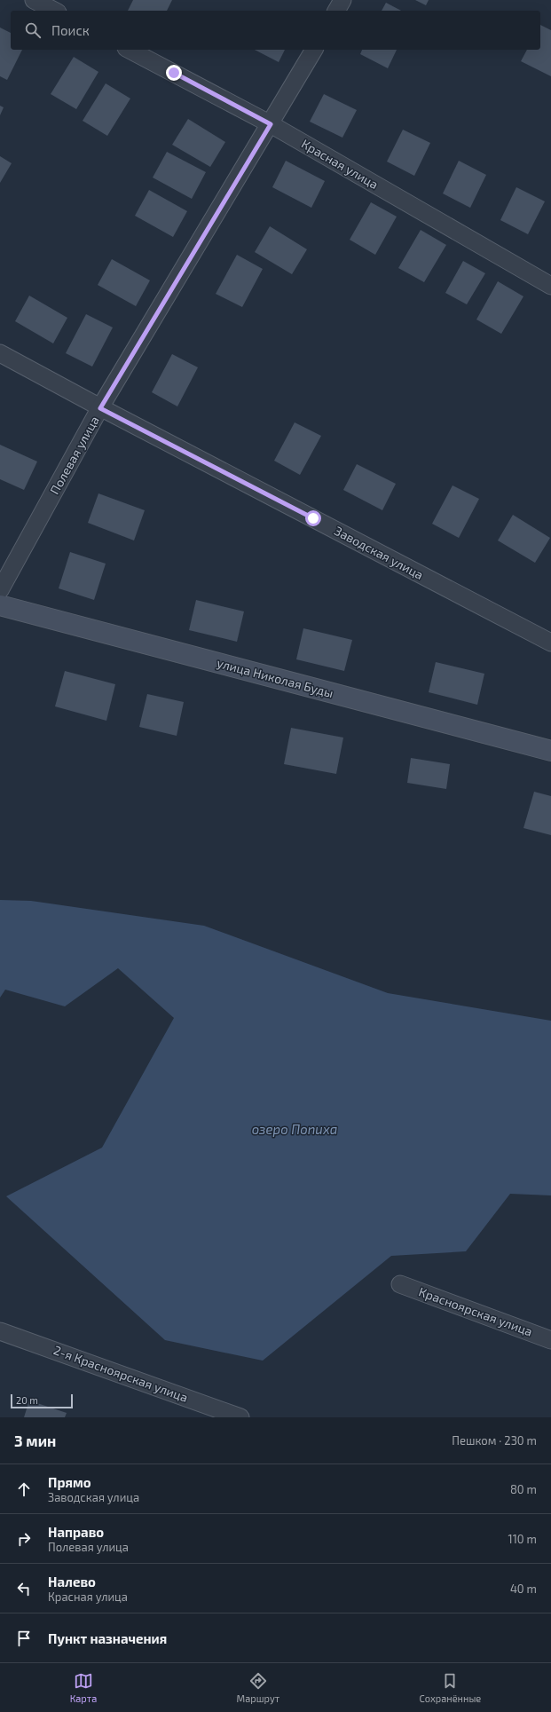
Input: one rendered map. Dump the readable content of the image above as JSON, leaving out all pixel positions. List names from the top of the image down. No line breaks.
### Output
{"streets":{"street":["Красная улица","Полевая улица","Заводская улица","улица Николая Буды","Красноярская улица","2-я Красноярская улица"]},"crossings":[["Красная улица","Полевая улица"],["Полевая улица","Заводская улица"]],"water":["озеро Попиха"],"scale_bar":"20 m","page":{"search":"Поиск","scale":"20 m","heading":["3 мин","Пешком · 230 m"],"list":[["Прямо","Заводская улица","80 m"],["Направо","Полевая улица","110 m"],["Налево","Красная улица","40 m"],"Пункт назначения"],"nav":["Карта","Маршрут","Сохранённые"]}}
